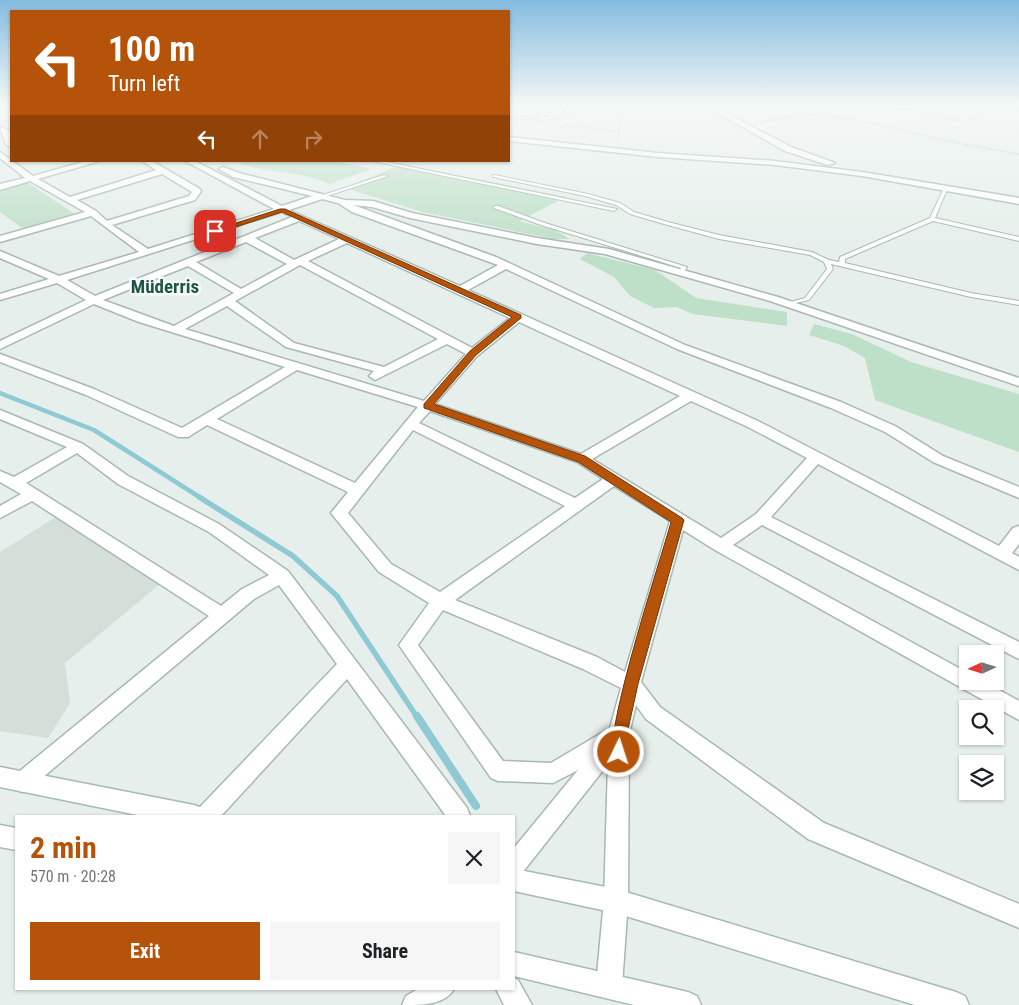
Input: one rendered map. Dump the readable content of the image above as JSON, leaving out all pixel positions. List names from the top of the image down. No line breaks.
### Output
{"districts":["Müderris"],"north":"left","page":{"turn":["100 m","Turn left"],"heading":["2 min","570 m · 20:28"],"buttons":["Exit","Share"]}}
